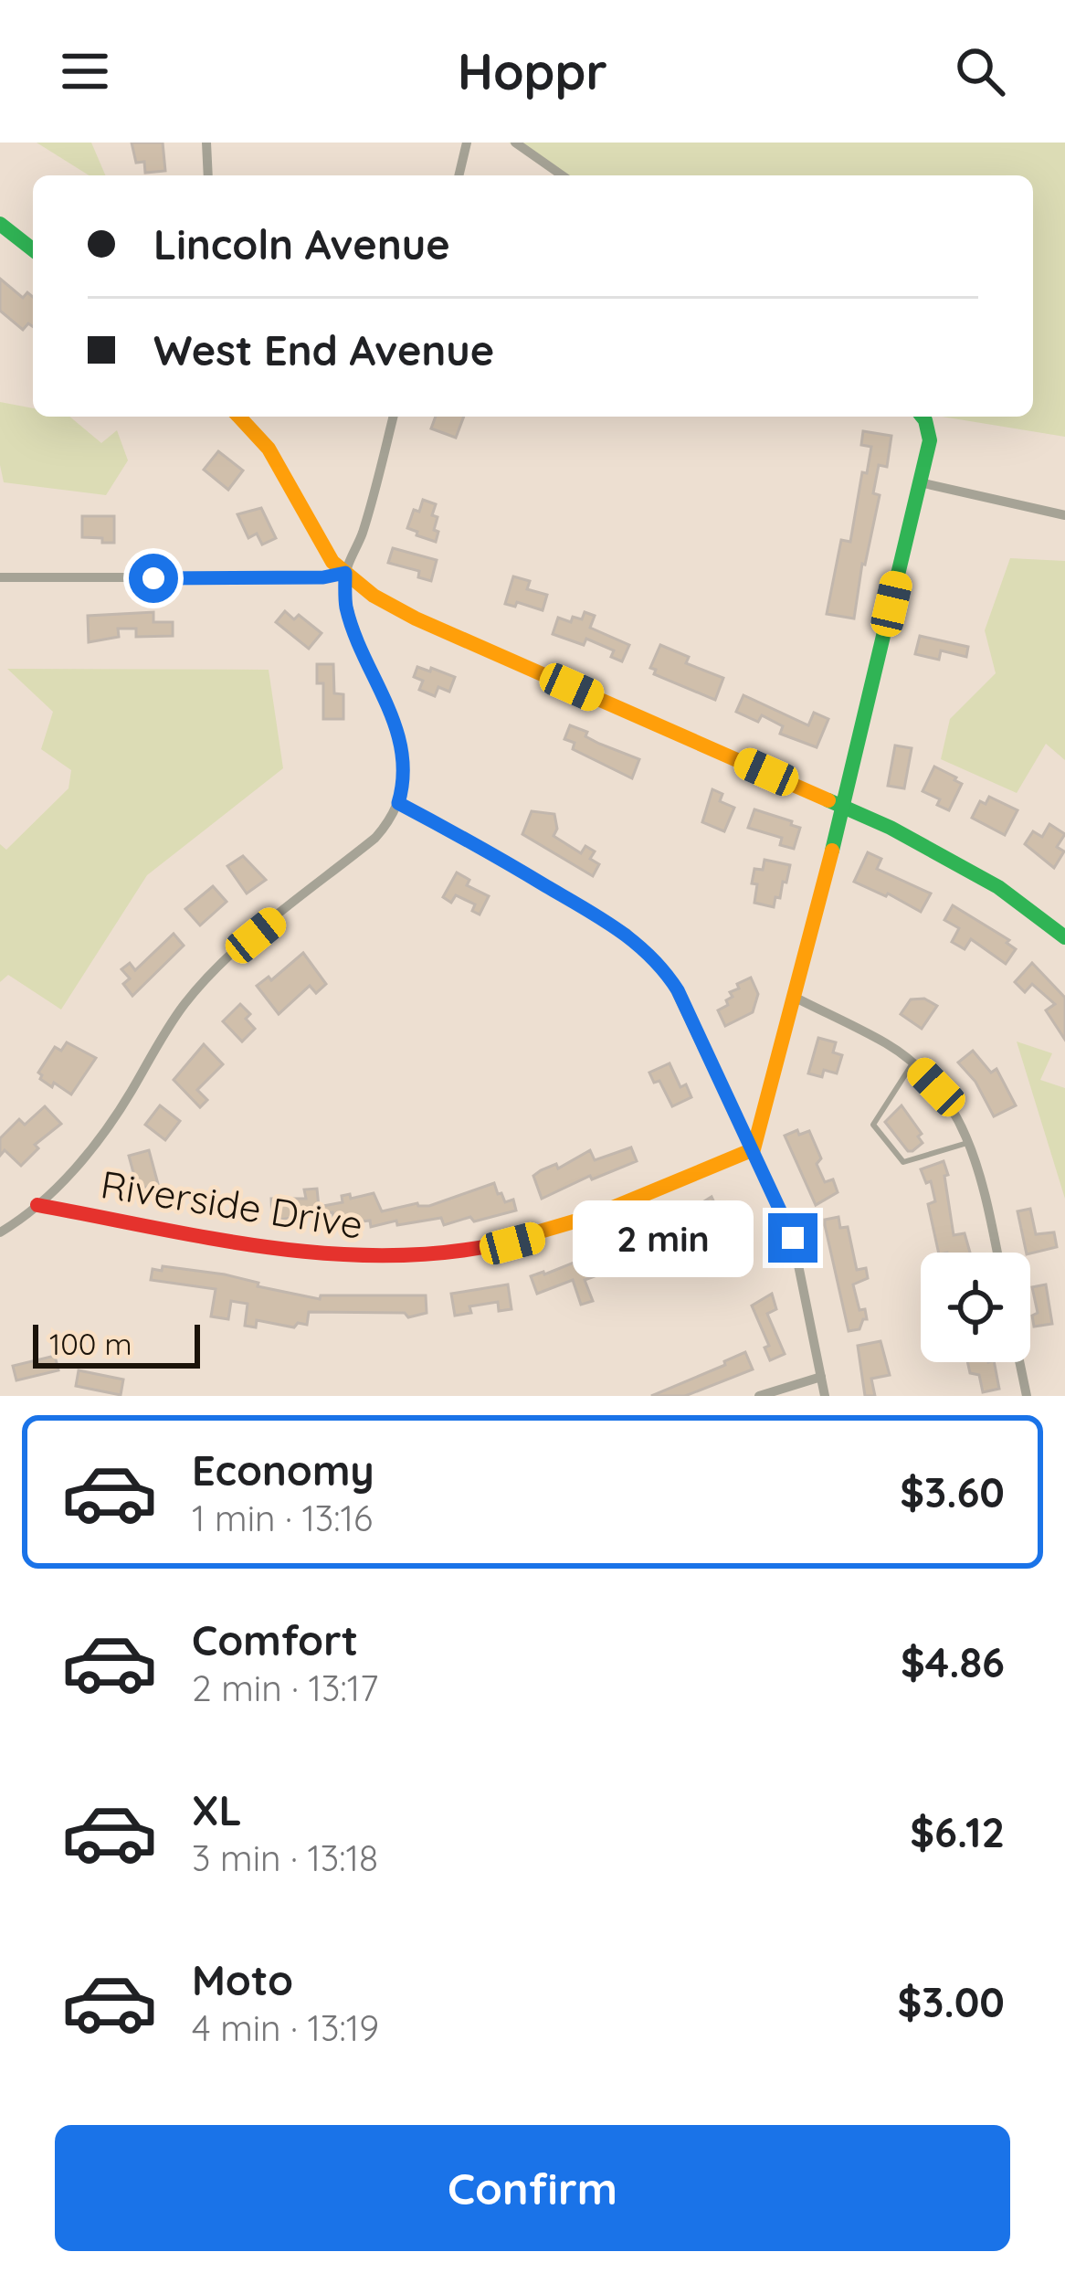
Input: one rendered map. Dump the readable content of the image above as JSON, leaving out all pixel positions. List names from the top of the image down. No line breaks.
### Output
{"streets":{"street":["Riverside Drive"]},"scale_bar":"100 m","page":{"header":"Hoppr","banner":["Lincoln Avenue","West End Avenue"],"bubble":"2 min","scale":"100 m","list":[{"name":"Economy","note":"1 min · 13:16","value":"$3.60"},{"name":"Comfort","note":"2 min · 13:17","value":"$4.86"},{"name":"XL","note":"3 min · 13:18","value":"$6.12"},{"name":"Moto","note":"4 min · 13:19","value":"$3.00"}],"buttons":"Confirm"}}
